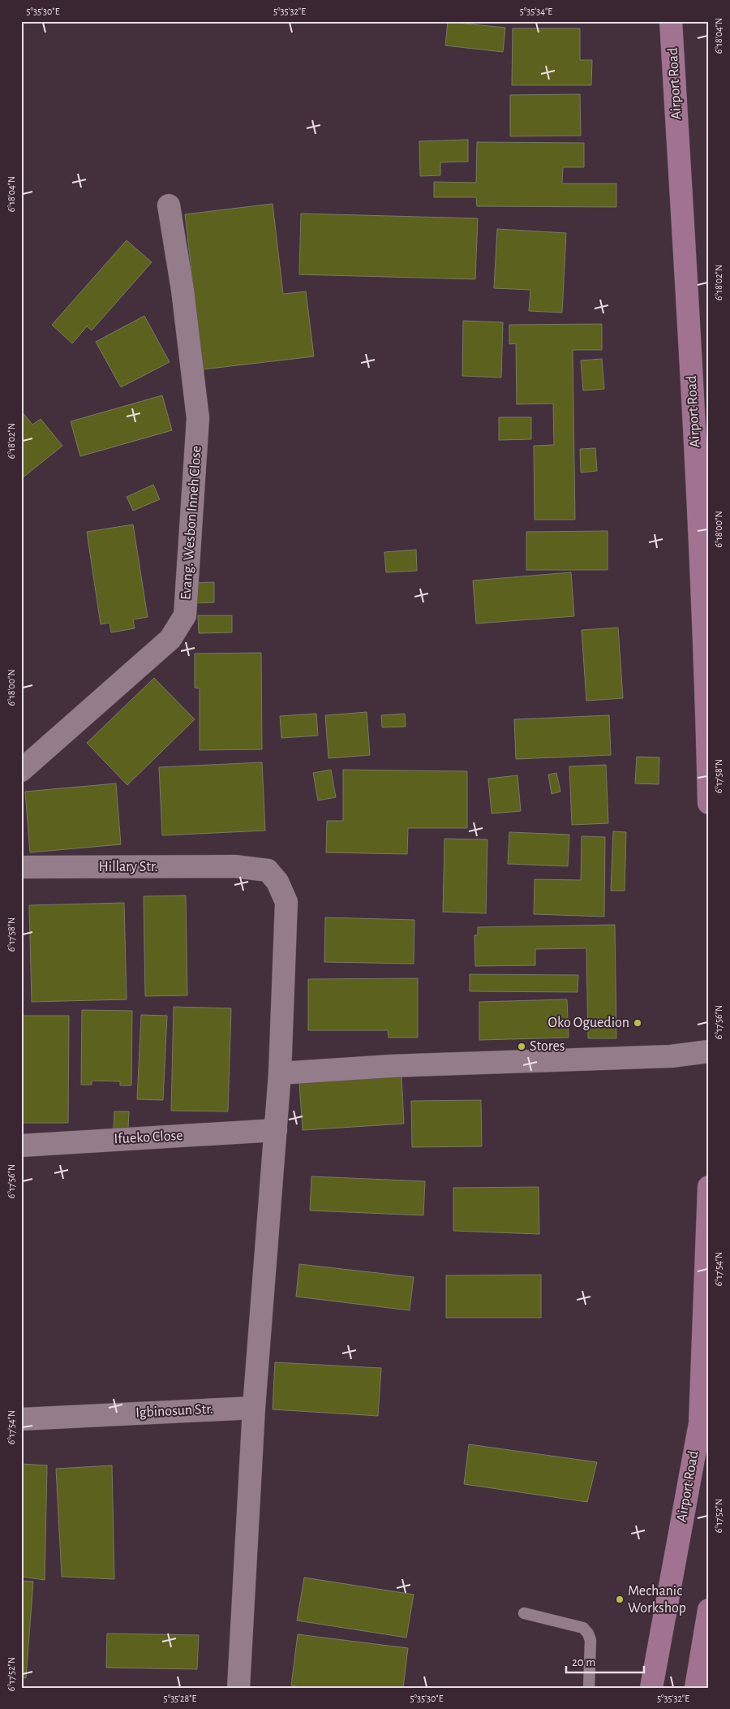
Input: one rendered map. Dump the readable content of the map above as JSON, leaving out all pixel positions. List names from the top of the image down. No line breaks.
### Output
{"streets":{"main road":["Airport Road"],"street":["Evang. Wesbon Inneh Close","Hillary Str.","Ifueko Close","Igbinosun Str."]},"places":["Oko Oguedion","Stores","Mechanic Workshop"],"scale_bar":"20 m","coordinates":["5°35'30\"E","5°35'32\"E","5°35'34\"E","6°18'04\"N","6°18'02\"N","6°18'00\"N","6°17'58\"N","6°17'56\"N","6°17'54\"N","6°17'52\"N","5°35'28\"E"]}
